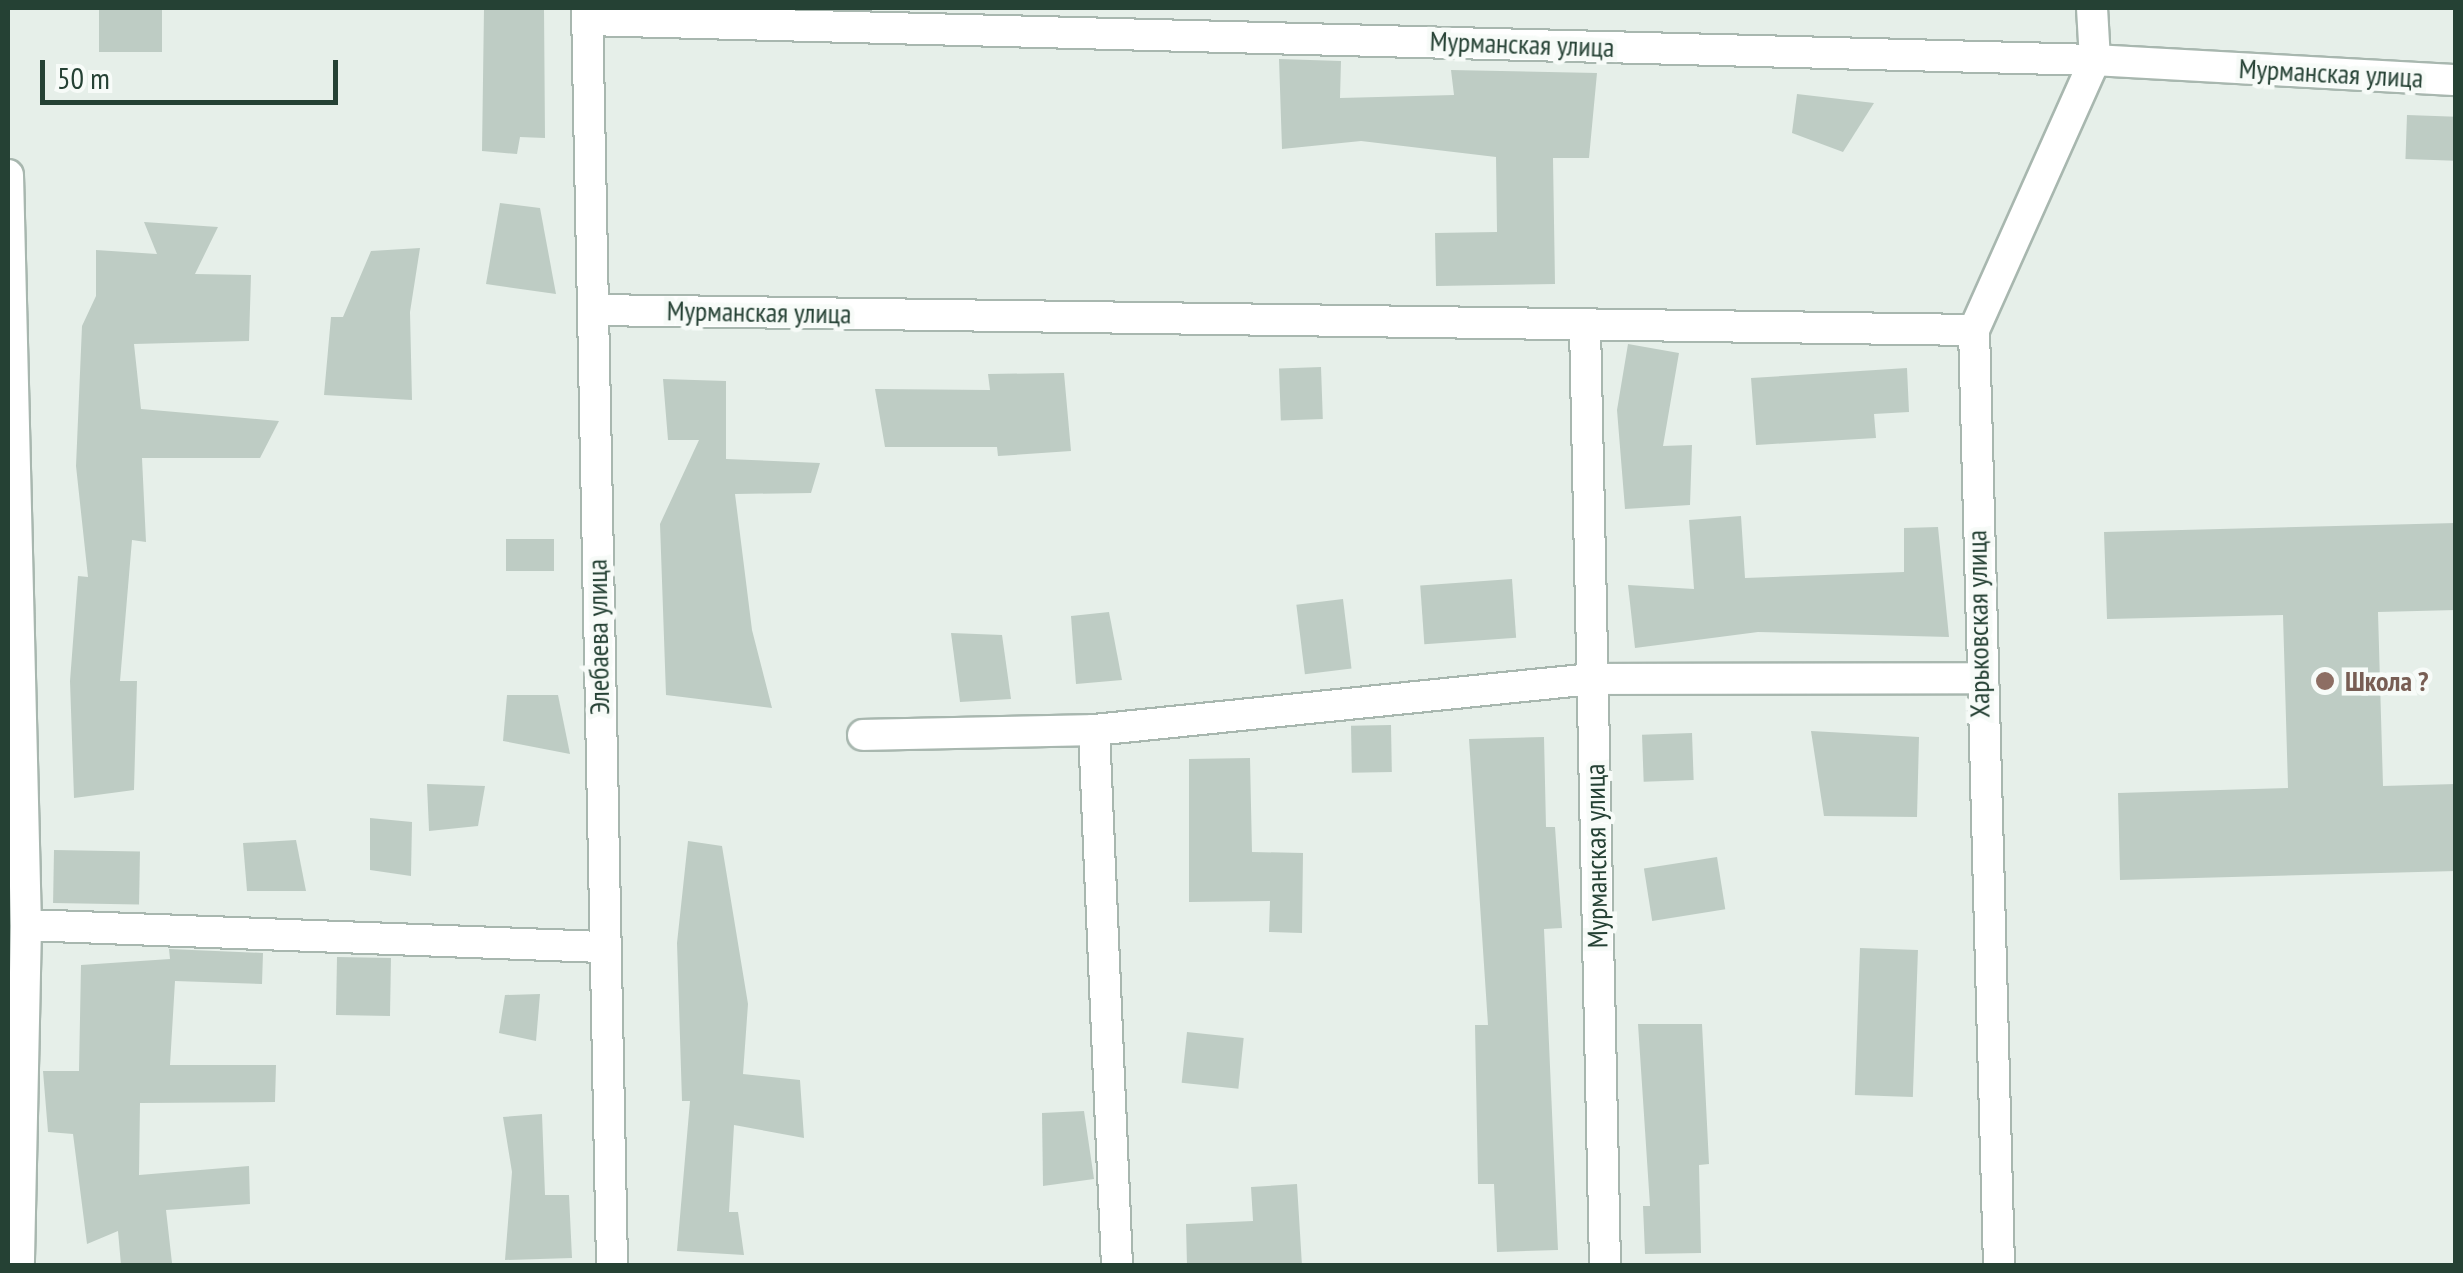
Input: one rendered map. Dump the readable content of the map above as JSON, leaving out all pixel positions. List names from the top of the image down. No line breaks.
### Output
{"streets":{"street":["Мурманская улица","Харьковская улица","Элебаева улица"]},"crossings":[["Мурманская улица","Харьковская улица"],["Мурманская улица","Элебаева улица"]],"places":["Школа ?"],"scale_bar":"50 m"}
